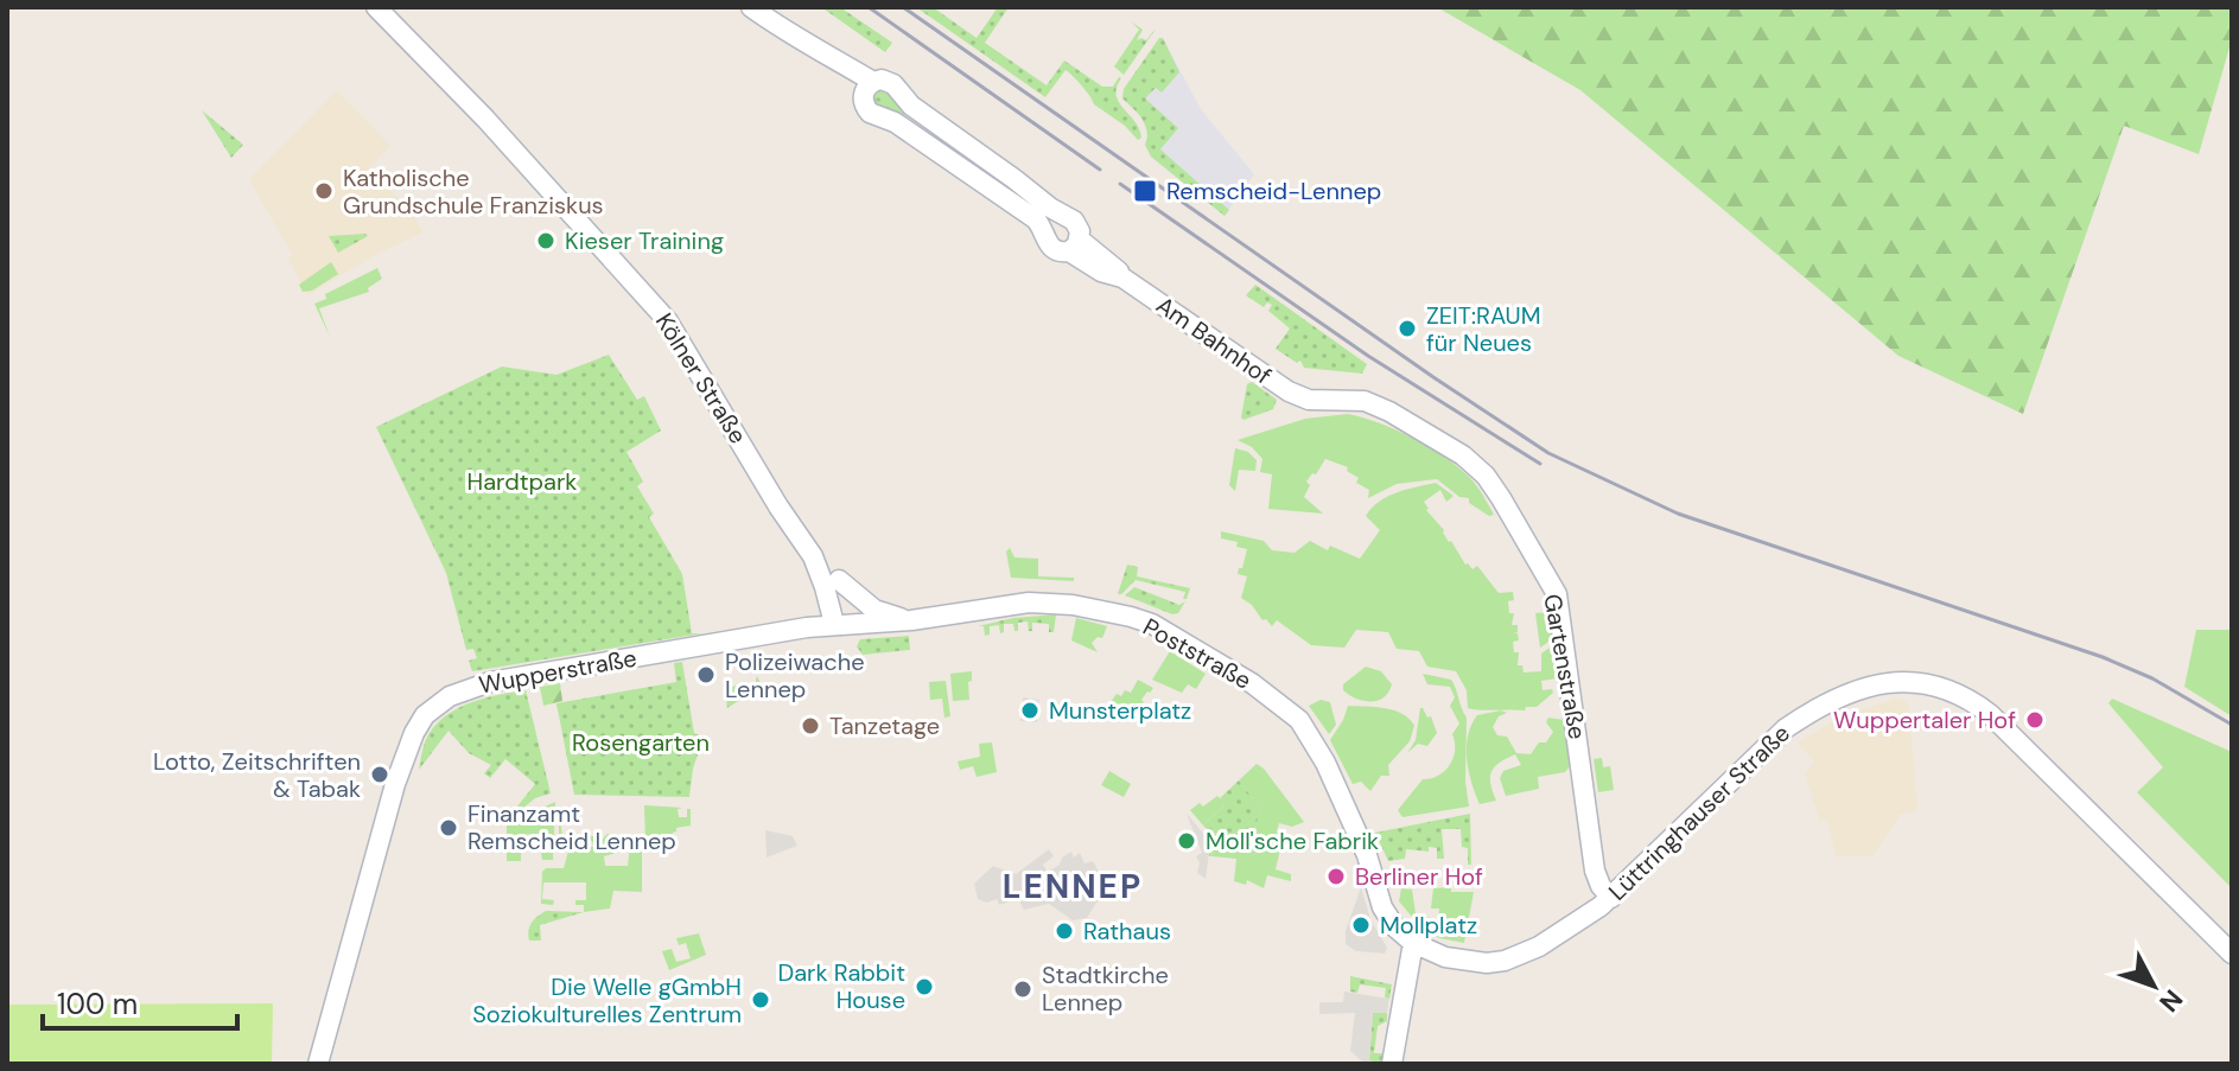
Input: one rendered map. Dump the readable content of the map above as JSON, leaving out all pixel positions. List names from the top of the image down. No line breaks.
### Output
{"streets":{"street":["Am Bahnhof","Kölner Straße","Poststraße","Gartenstraße","Wupperstraße","Lüttringhauser Straße"]},"crossings":[["Am Bahnhof","Gartenstraße"],["Kölner Straße","Poststraße"],["Kölner Straße","Wupperstraße"],["Poststraße","Wupperstraße"],["Poststraße","Lüttringhauser Straße"],["Gartenstraße","Lüttringhauser Straße"]],"districts":["LENNEP"],"parks":["Hardtpark","Rosengarten"],"places":{"other":["Katholische Grundschule Franziskus","Kieser Training","ZEIT:RAUM für Neues","Polizeiwache Lennep","Munsterplatz","Wuppertaler Hof","Tanzetage","Lotto, Zeitschriften & Tabak","Finanzamt Remscheid Lennep","Moll'sche Fabrik","Berliner Hof","Mollplatz","Rathaus","Dark Rabbit House","Stadtkirche Lennep","Die Welle gGmbH Soziokulturelles Zentrum"],"transit":["Remscheid-Lennep"]},"scale_bar":"100 m","north":"bottom right"}
